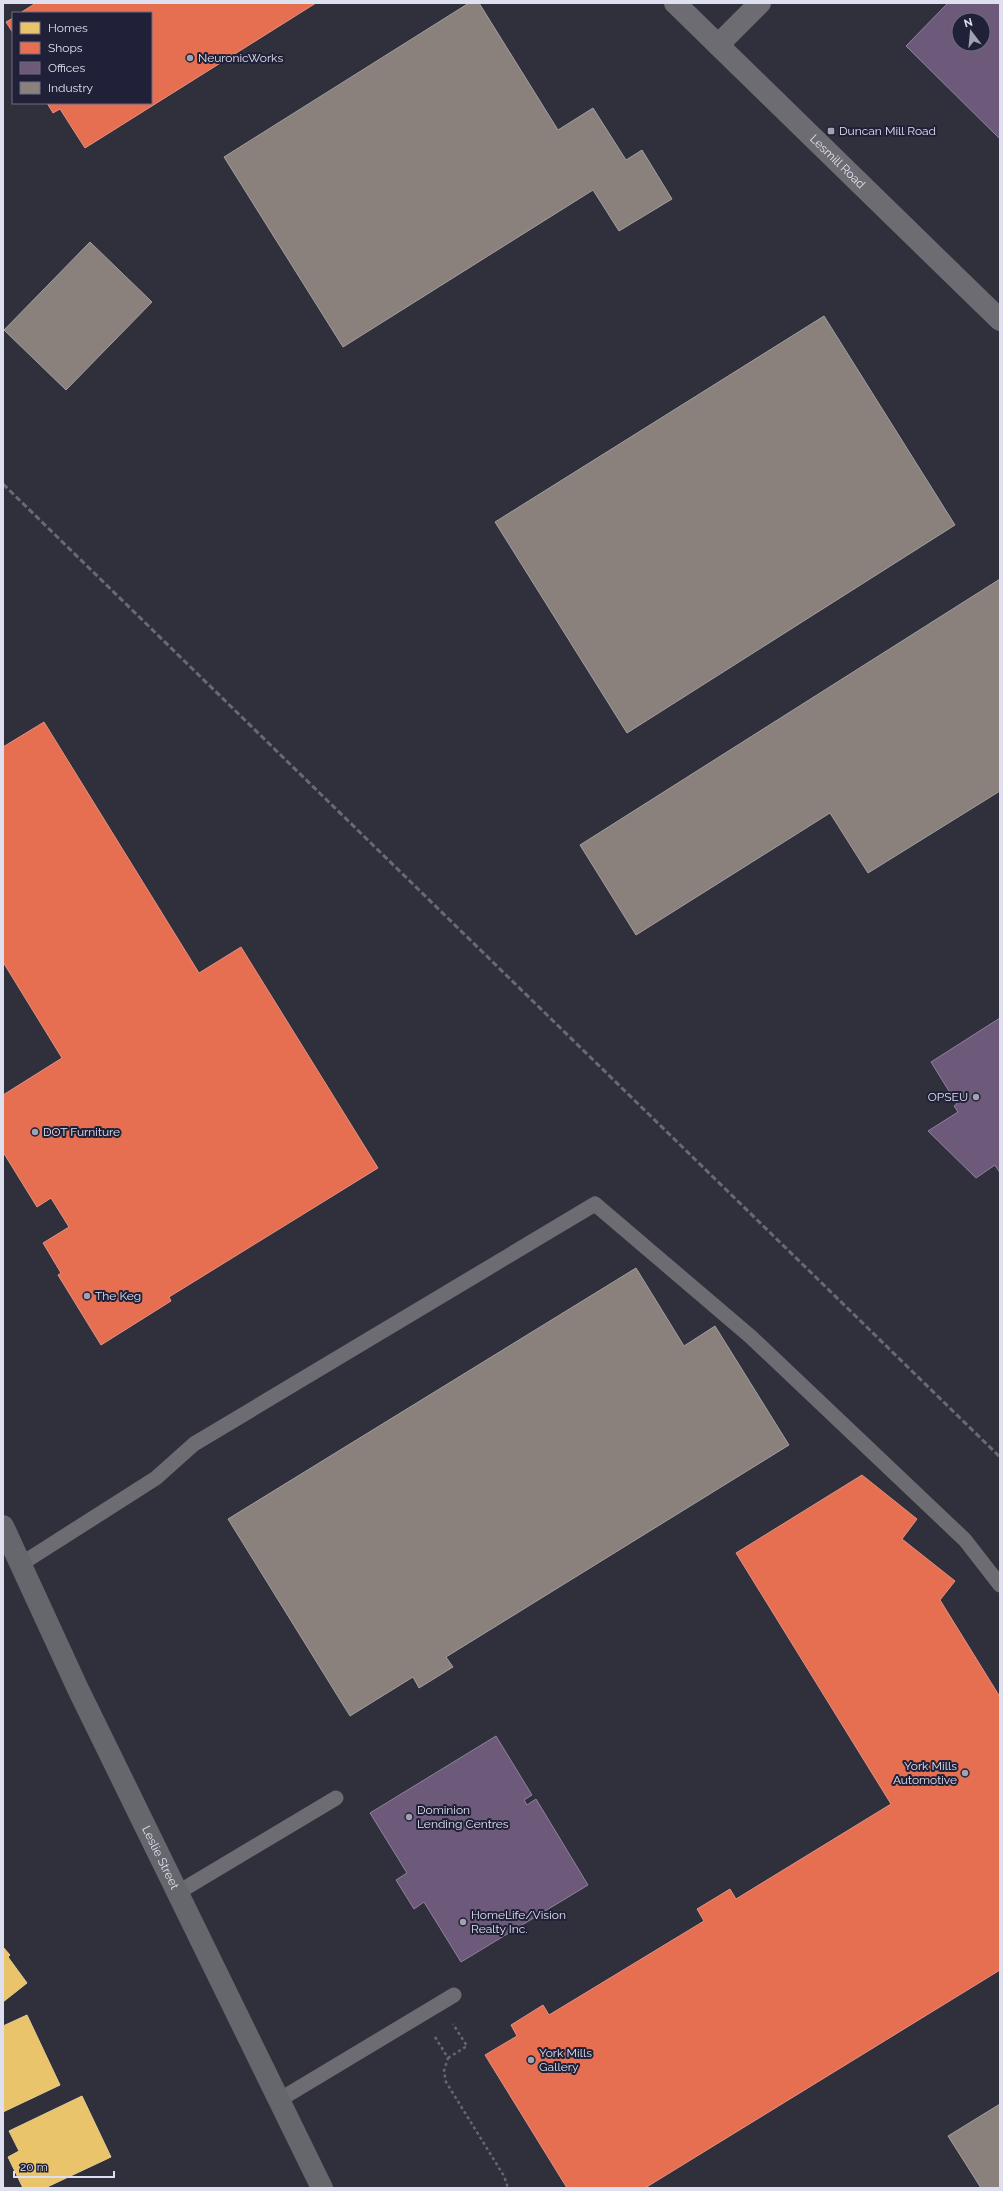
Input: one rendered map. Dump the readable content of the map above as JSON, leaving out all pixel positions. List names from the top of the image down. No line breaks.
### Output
{"streets":{"main road":["Leslie Street"],"street":["Lesmill Road"]},"places":{"other":["NeuronicWorks","OPSEU","DOT Furniture","The Keg","York Mills Automotive","Dominion Lending Centres","HomeLife/Vision Realty Inc.","York Mills Gallery"],"transit":["Duncan Mill Road"]},"legend":["Homes","Shops","Offices","Industry"],"scale_bar":"20 m","north":"top"}
